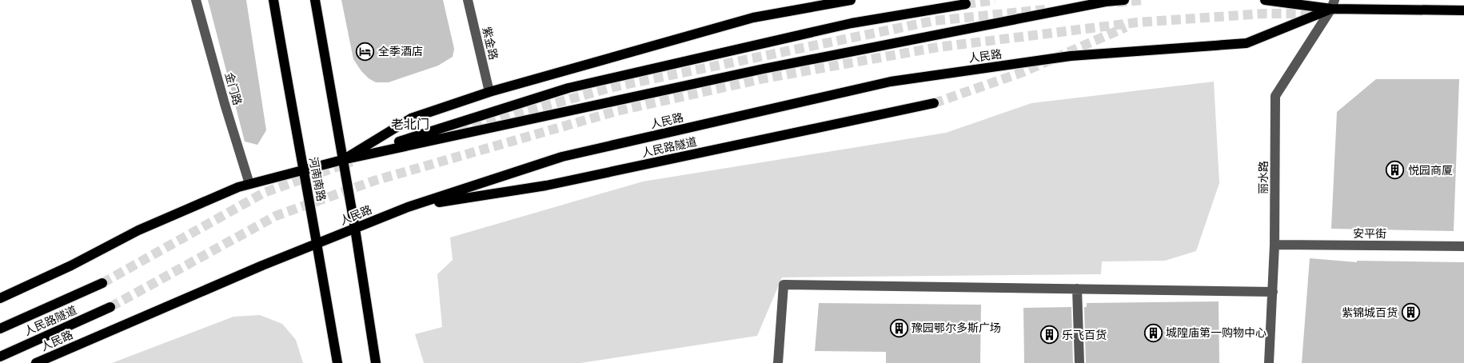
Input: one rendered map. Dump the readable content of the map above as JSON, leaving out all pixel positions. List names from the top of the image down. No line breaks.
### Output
{"streets":{"main road":["人民路","人民路隧道","河南南路"],"street":["紫金路","金门路","丽水路","安平街"]},"crossings":[["人民路","人民路隧道"],["人民路","丽水路"],["人民路","河南南路"],["丽水路","安平街"]],"districts":["老北门"],"places":{"hotel":["全季酒店"],"building":["悦园商厦","紫锦城百货","豫园鄂尔多斯广场","城隍庙第一购物中心","乐飞百货"]}}
